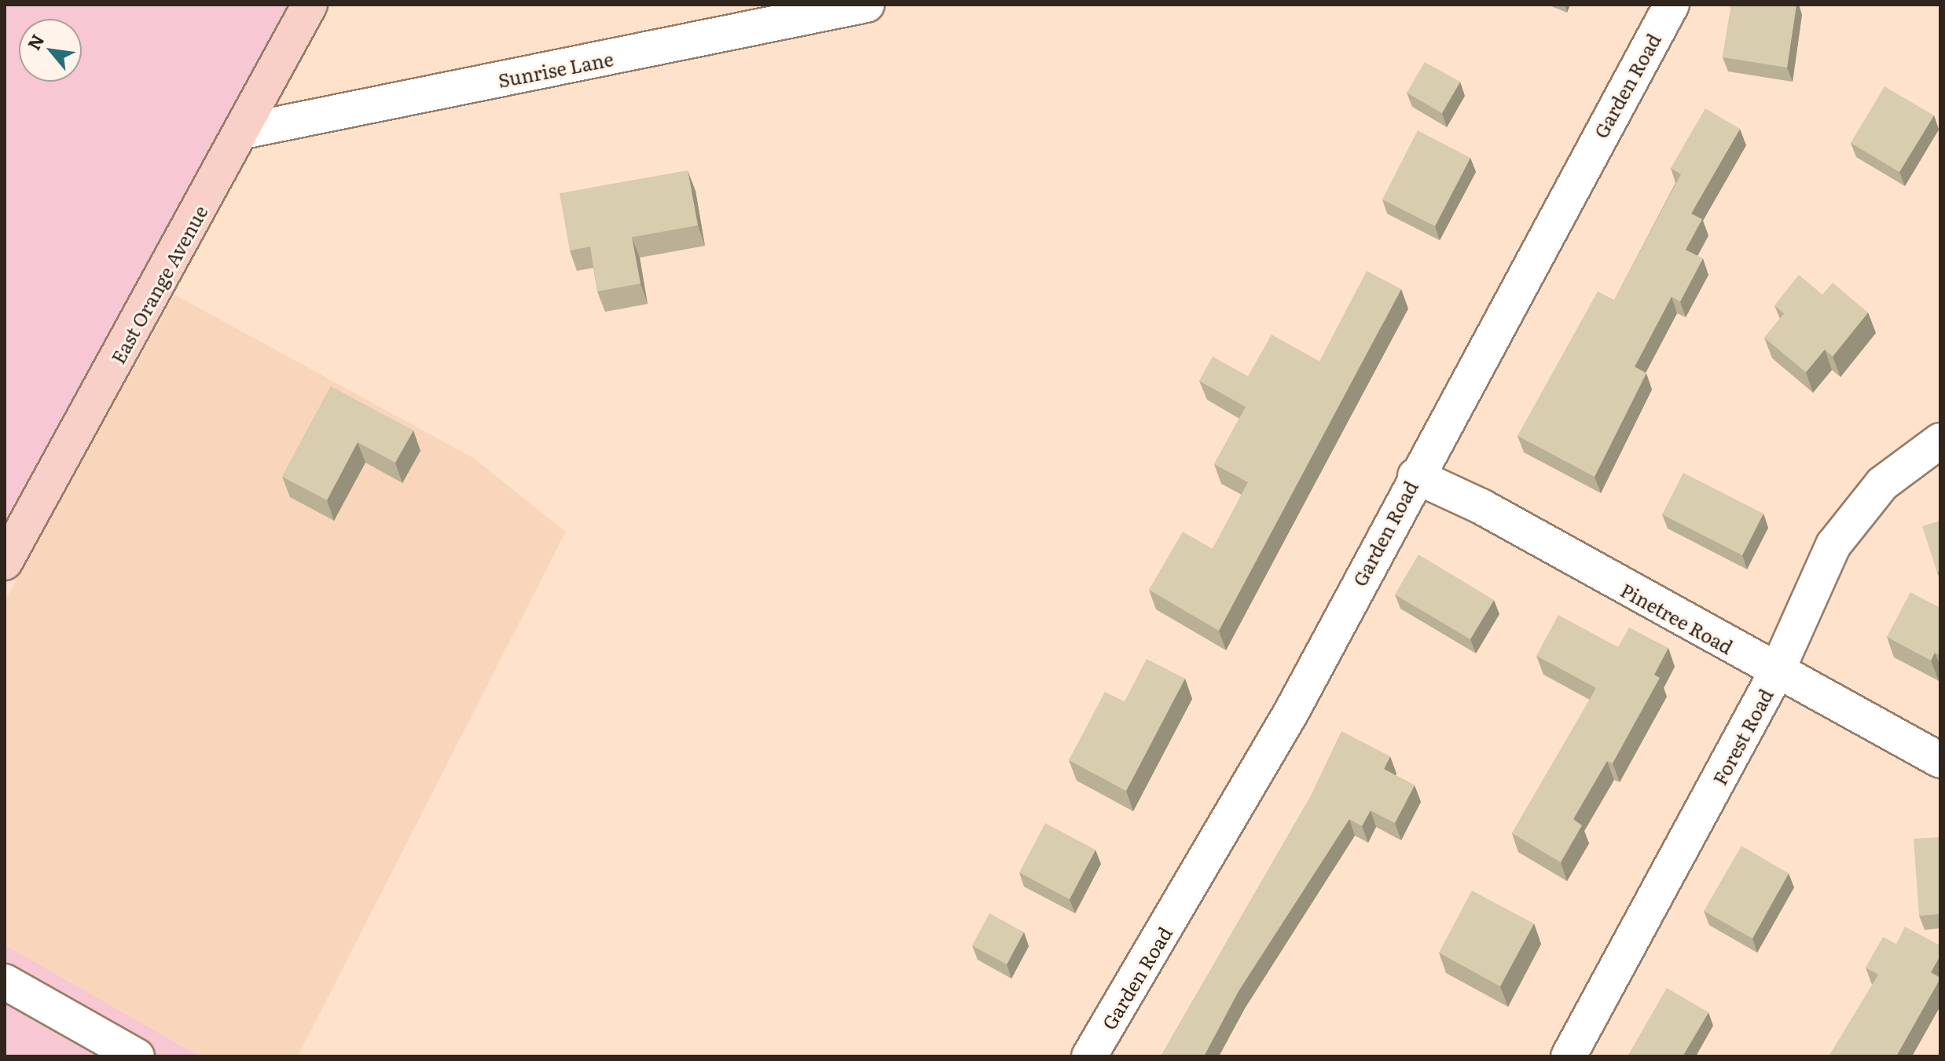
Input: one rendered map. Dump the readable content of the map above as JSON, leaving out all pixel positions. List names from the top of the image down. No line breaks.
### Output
{"streets":{"main road":["East Orange Avenue"],"street":["Sunrise Lane","Garden Road","Pinetree Road","Forest Road"]},"crossings":[["Sunrise Lane","East Orange Avenue"],["Garden Road","Pinetree Road"],["Pinetree Road","Forest Road"]],"north":"top left"}
